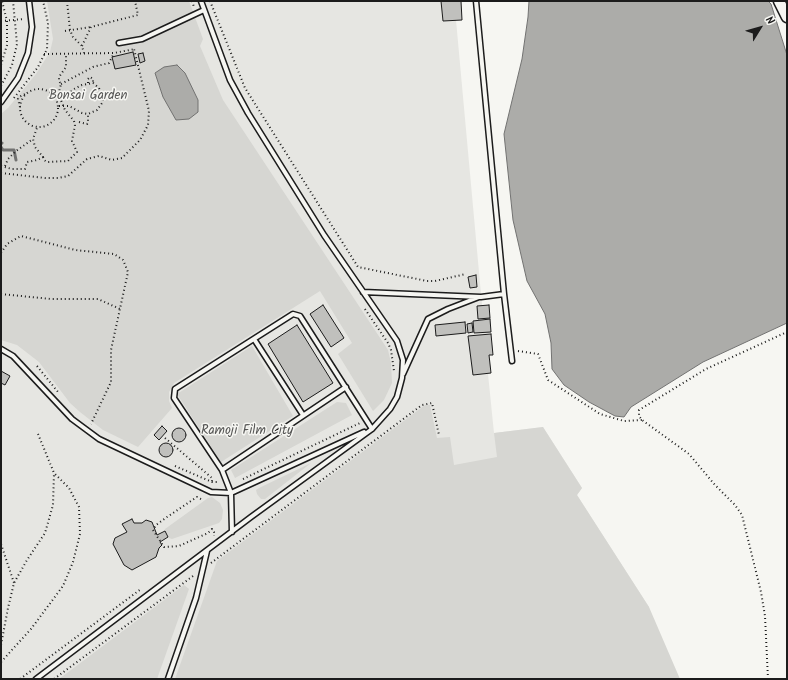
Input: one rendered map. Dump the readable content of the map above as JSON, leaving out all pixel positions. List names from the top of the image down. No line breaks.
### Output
{"parks":["Bonsai Garden","Ramoji Film City"],"north":"top right"}
